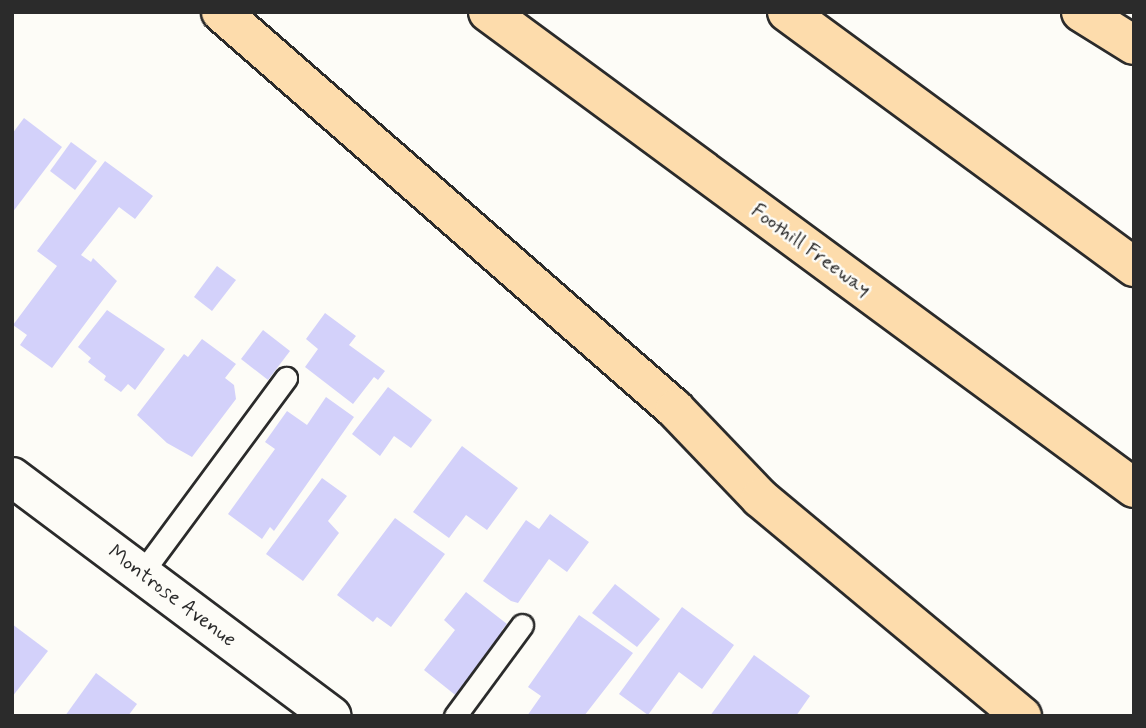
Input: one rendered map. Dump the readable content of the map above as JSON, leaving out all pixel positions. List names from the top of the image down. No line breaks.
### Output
{"streets":{"highway":["Foothill Freeway"],"street":["Montrose Avenue"]}}
